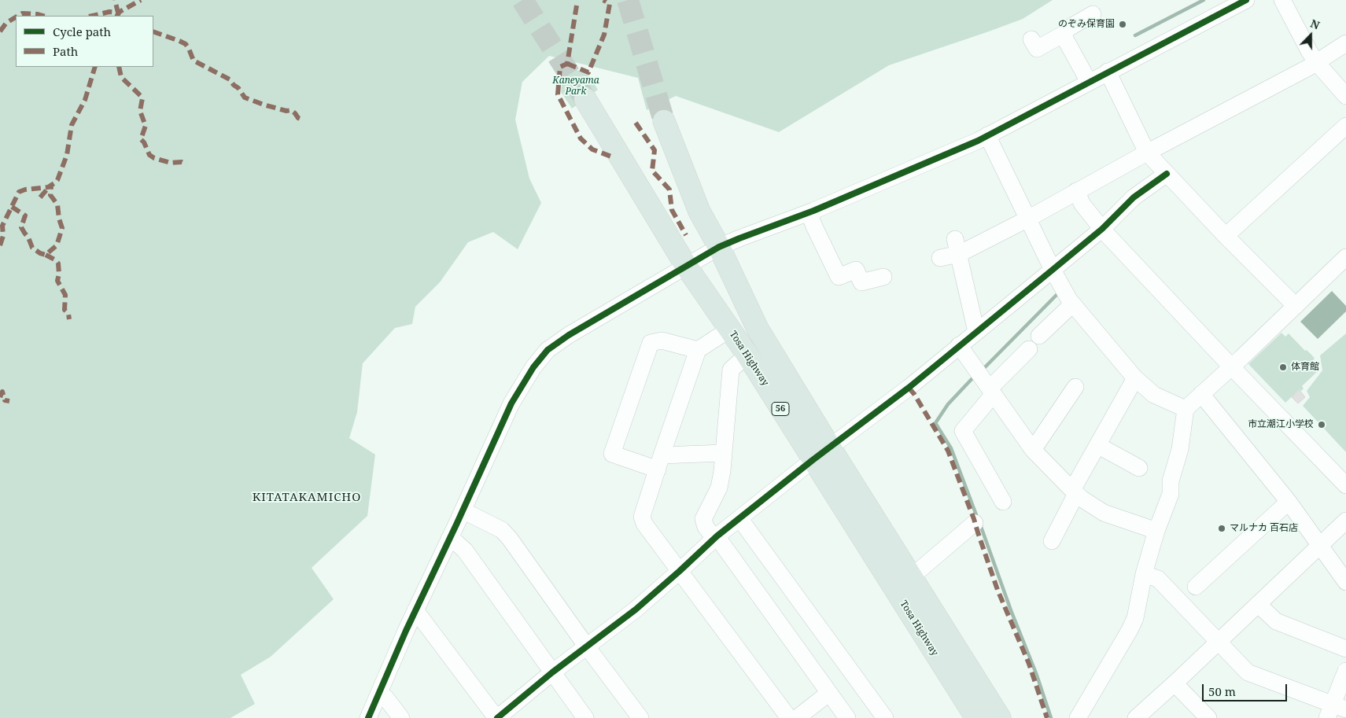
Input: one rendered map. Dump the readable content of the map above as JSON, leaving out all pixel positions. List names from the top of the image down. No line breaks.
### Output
{"streets":{"highway":["Tosa Highway","56"]},"districts":["KITATAKAMICHO"],"parks":["Kaneyama Park"],"places":["のぞみ保育園","体育館","市立潮江小学校","マルナカ 百石店"],"legend":["Cycle path","Path"],"scale_bar":"50 m","north":"top"}
